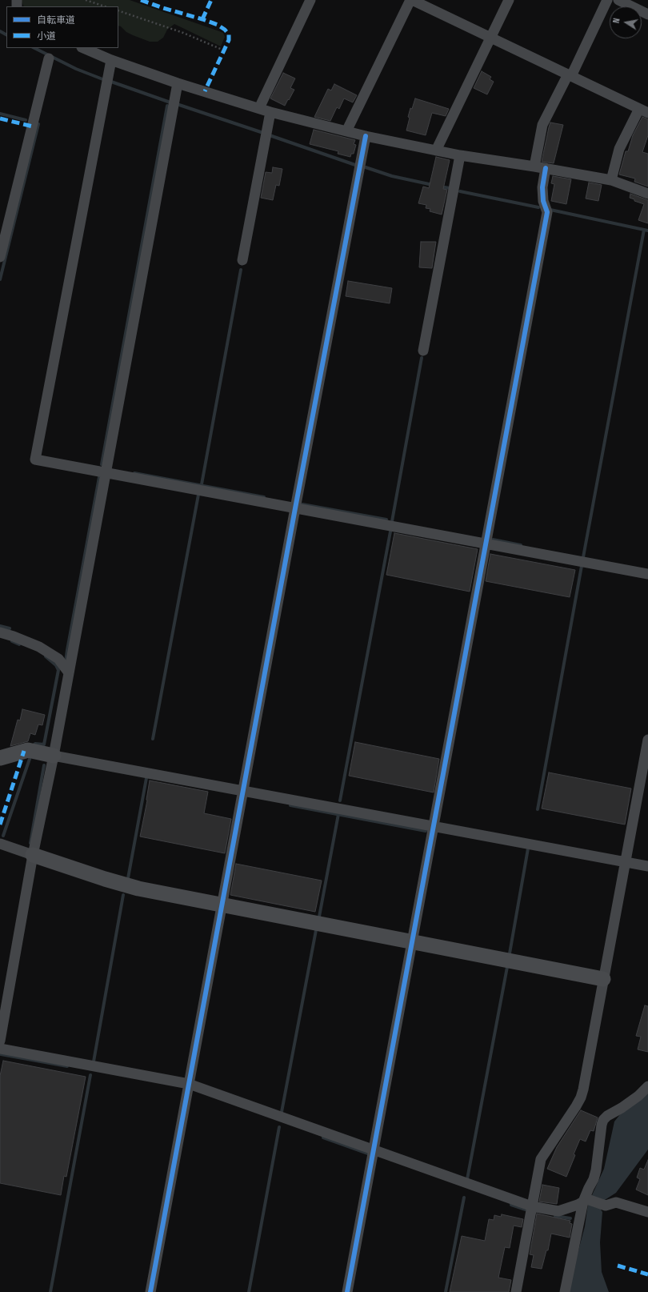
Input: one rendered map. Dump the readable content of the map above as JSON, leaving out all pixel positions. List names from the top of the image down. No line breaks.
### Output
{"legend":["自転車道","小道"],"north":"left"}
